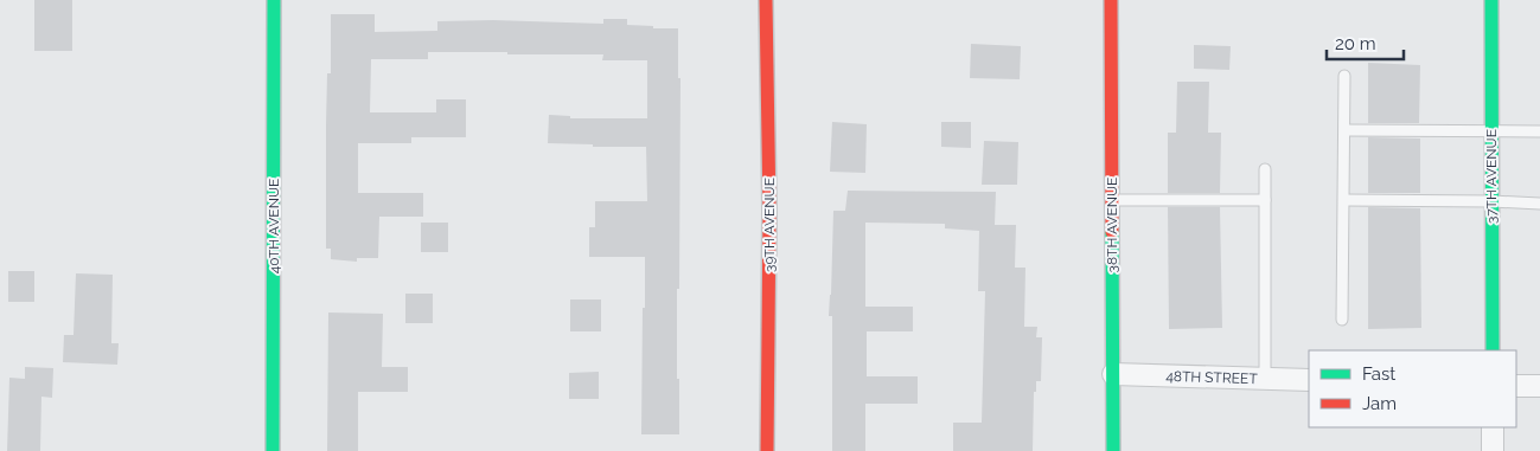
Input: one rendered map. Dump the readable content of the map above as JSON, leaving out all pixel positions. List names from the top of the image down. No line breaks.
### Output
{"streets":{"street":["37TH AVENUE","39TH AVENUE","38TH AVENUE","40TH AVENUE","48TH STREET"]},"crossings":[["38TH AVENUE","48TH STREET"]],"legend":["Fast","Jam"],"scale_bar":"20 m"}
